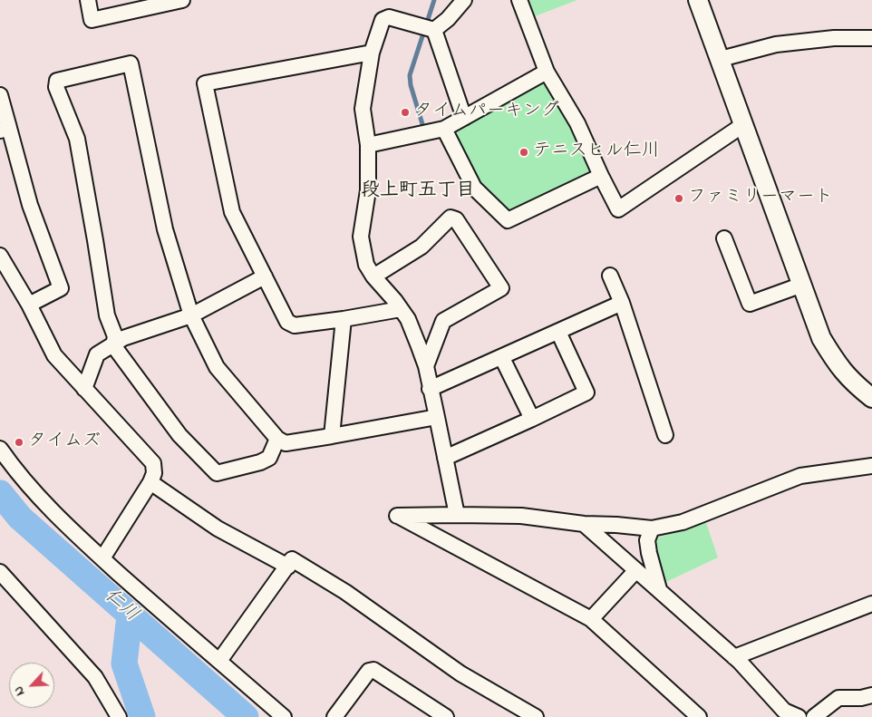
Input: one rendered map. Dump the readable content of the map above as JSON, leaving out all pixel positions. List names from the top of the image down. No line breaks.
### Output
{"districts":["段上町五丁目"],"water":["仁川"],"places":["タイムパーキング","テニスヒル仁川","ファミリーマート","タイムズ"],"north":"bottom left"}
